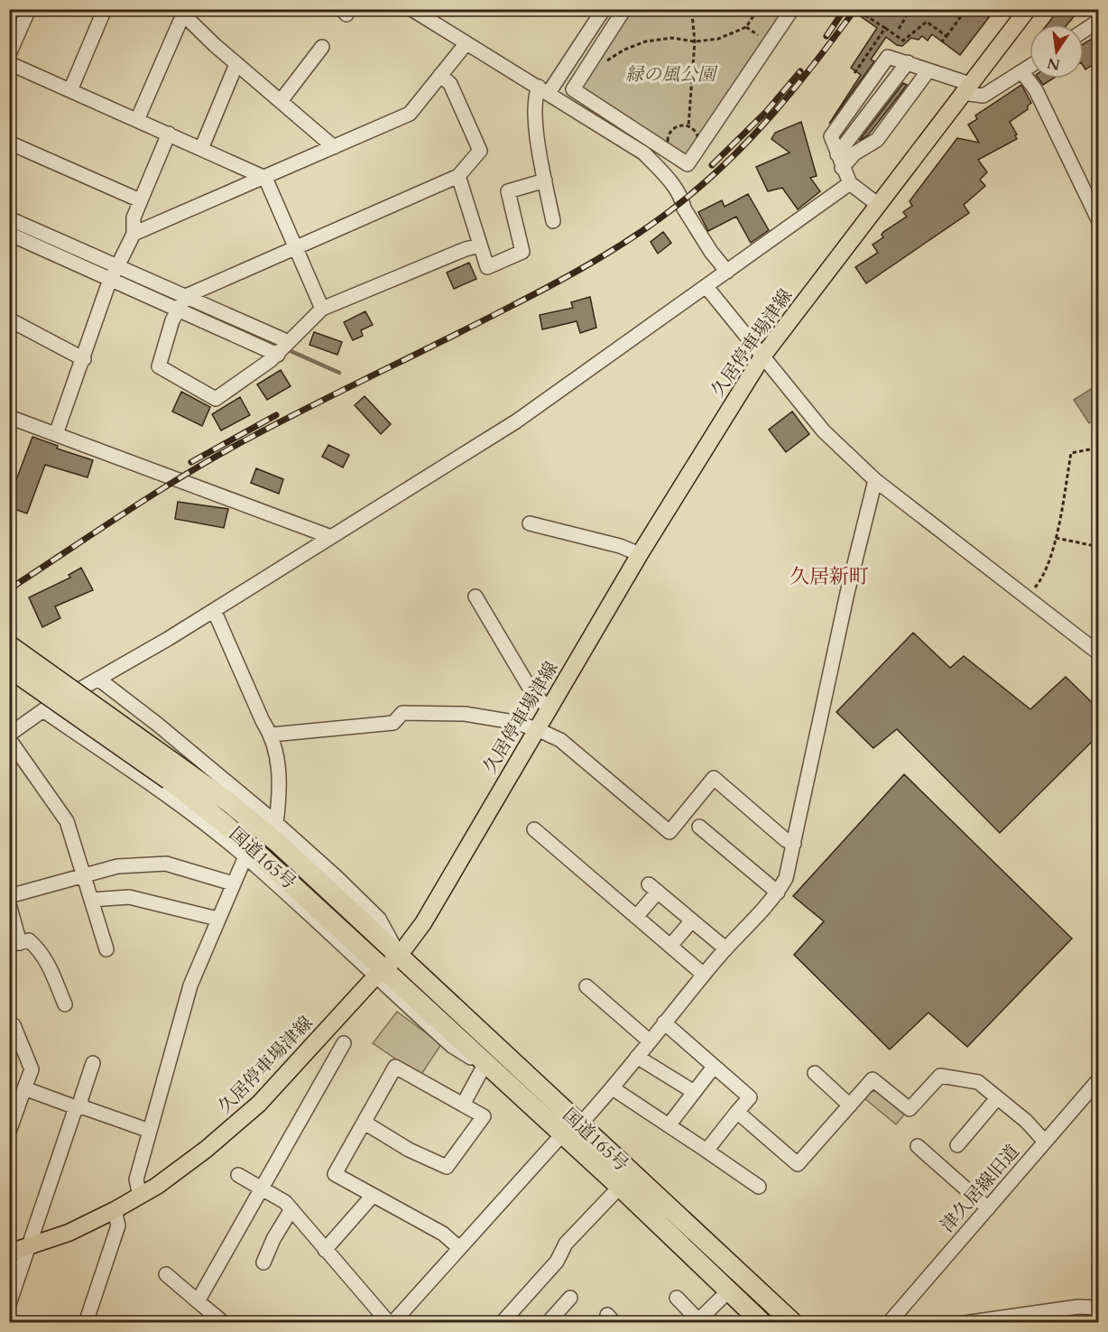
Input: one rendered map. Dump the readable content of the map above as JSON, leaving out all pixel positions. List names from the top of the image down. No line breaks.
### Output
{"streets":{"highway":["国道165号"],"main road":["久居停車場津線"],"street":["津久居線旧道"]},"crossings":[["久居停車場津線","国道165号"]],"districts":["久居新町"],"parks":["緑の風公園"],"north":"bottom"}
